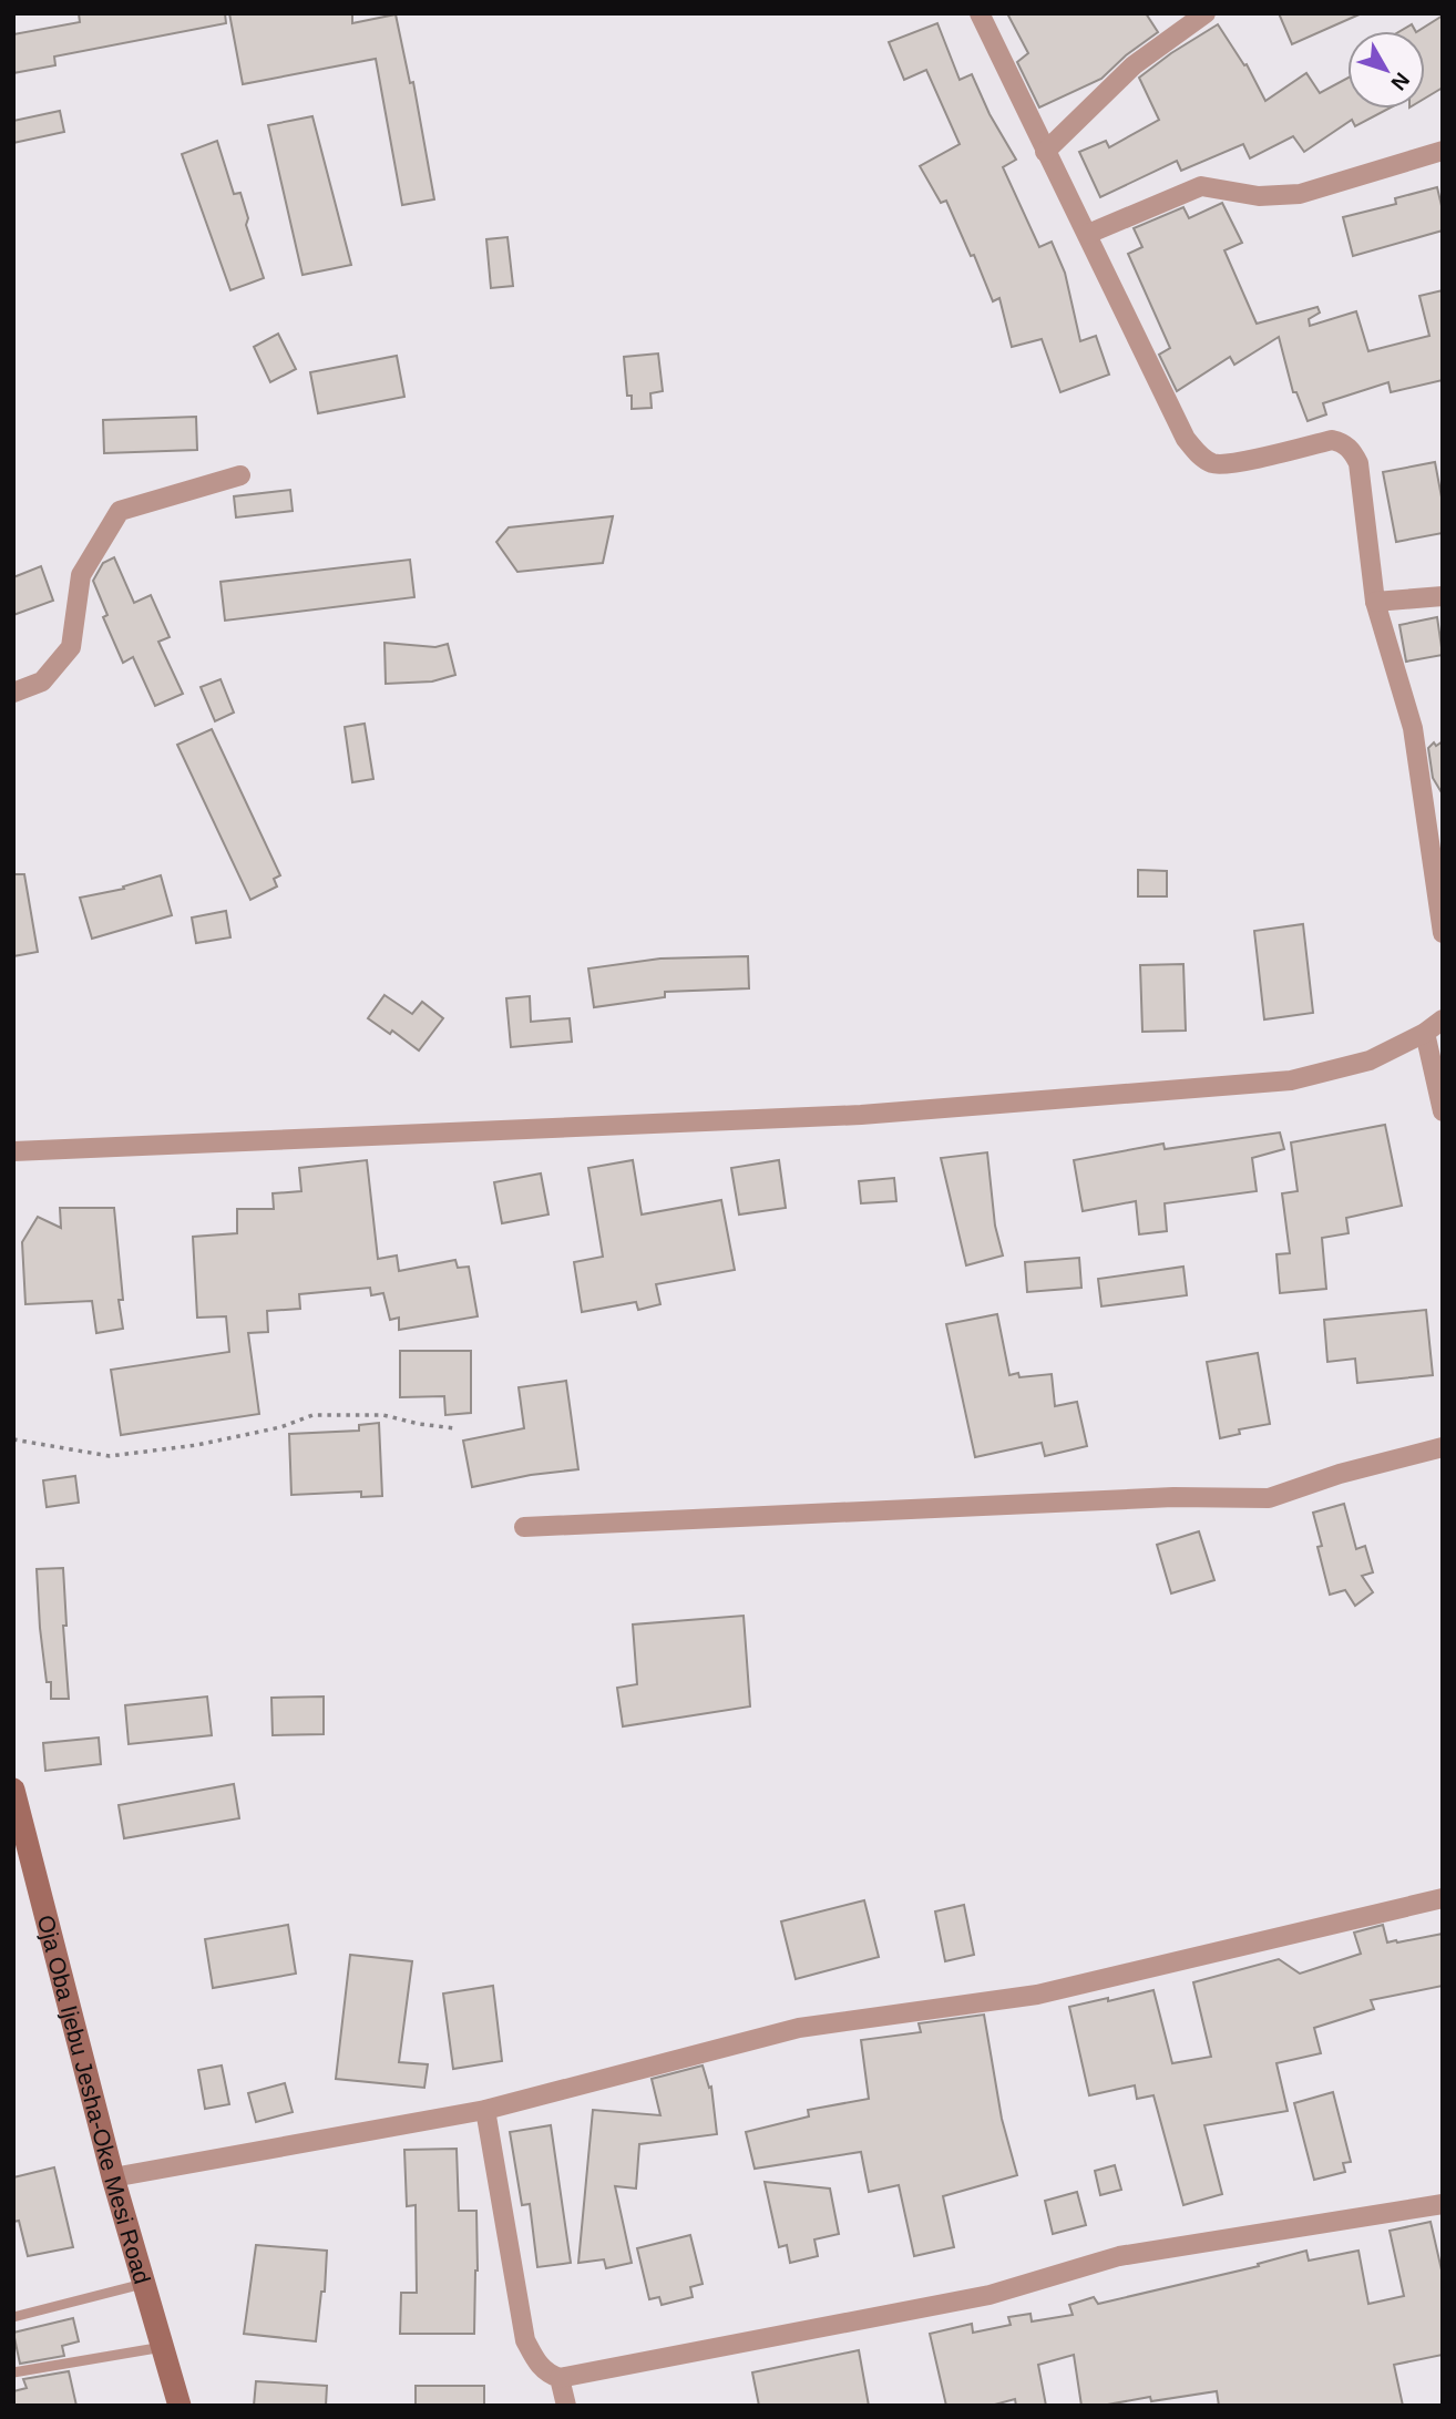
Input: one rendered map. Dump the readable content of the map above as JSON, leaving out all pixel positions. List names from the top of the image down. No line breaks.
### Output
{"streets":{"main road":["Oja Oba Ijebu Jesha-Oke Mesi Road"]},"north":"bottom right"}
